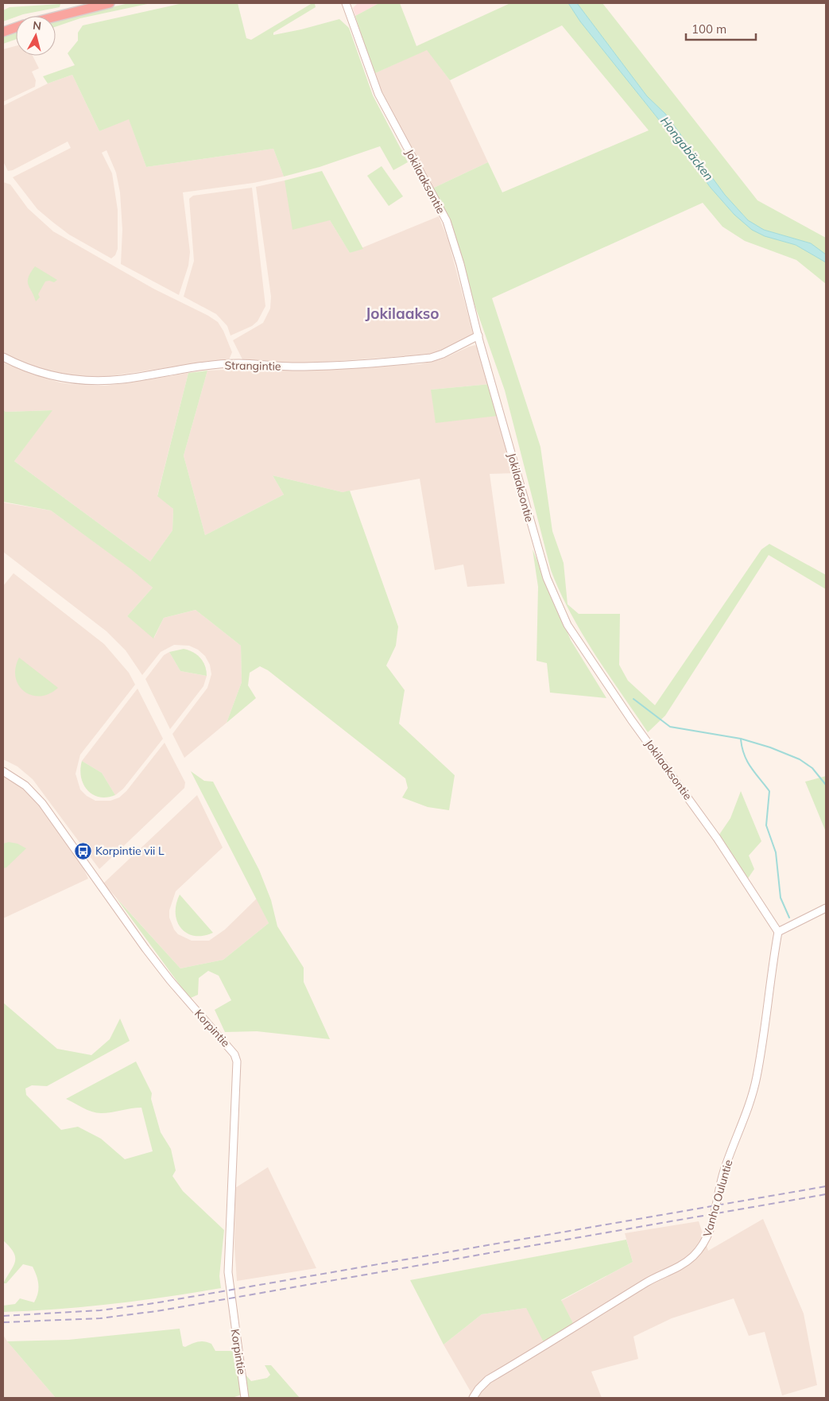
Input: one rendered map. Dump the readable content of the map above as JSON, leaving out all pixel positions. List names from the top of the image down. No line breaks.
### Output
{"streets":{"street":["Jokilaaksontie","Strangintie","Korpintie","Vanha Ouluntie"]},"crossings":[["Jokilaaksontie","Strangintie"],["Jokilaaksontie","Vanha Ouluntie"]],"districts":["Jokilaakso"],"water":["Hongabäcken"],"places":{"bus stop":["Korpintie vii L"]},"scale_bar":"100 m","north":"top"}
